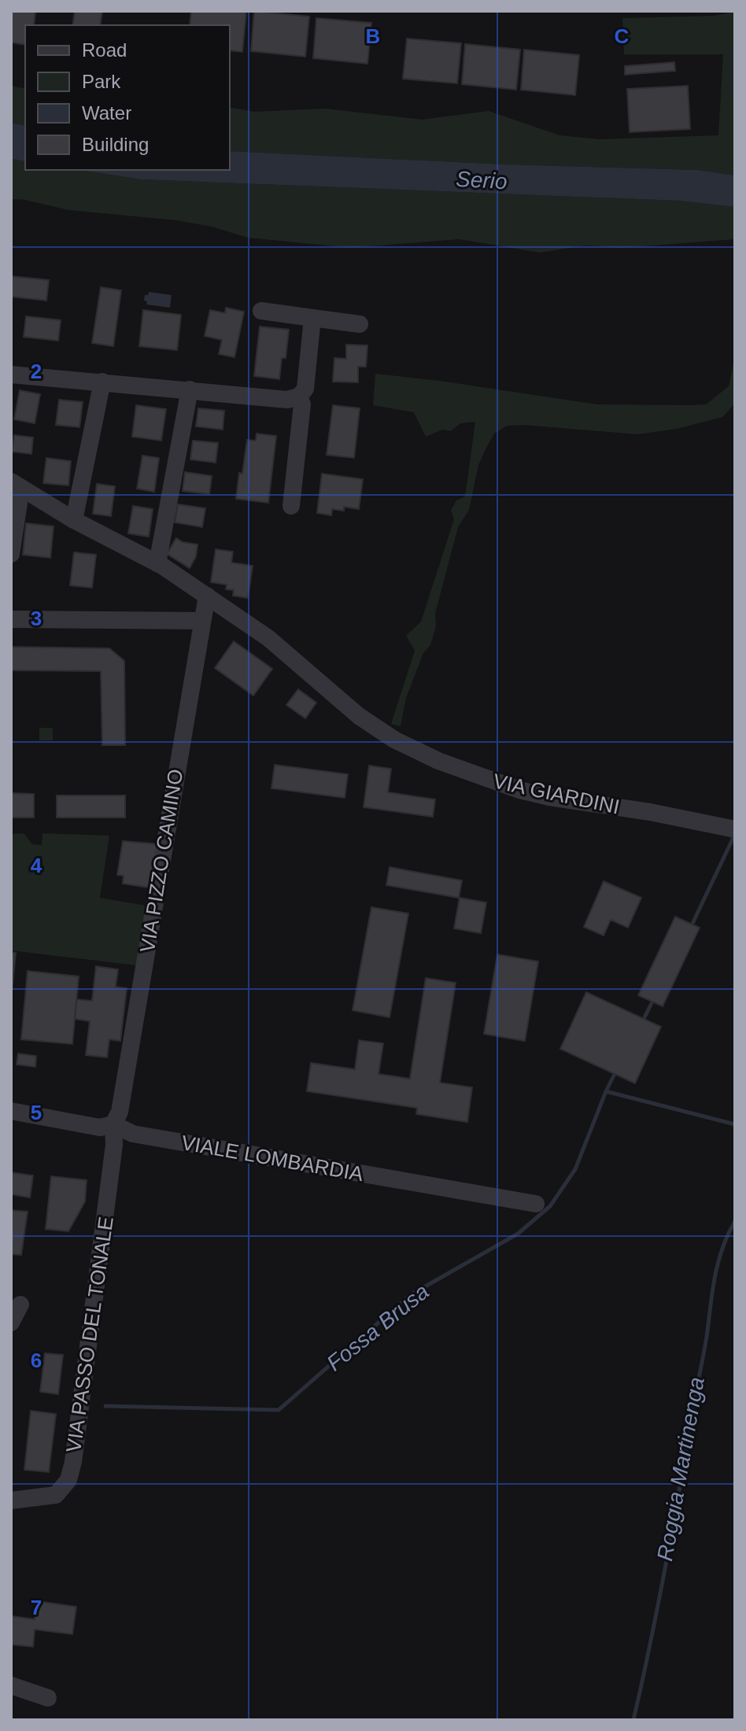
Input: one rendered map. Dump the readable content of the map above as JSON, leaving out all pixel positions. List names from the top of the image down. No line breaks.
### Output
{"streets":{"street":["VIA GIARDINI","VIA PIZZO CAMINO","VIALE LOMBARDIA","VIA PASSO DEL TONALE"]},"crossings":[["VIA GIARDINI","VIA PIZZO CAMINO"],["VIA PIZZO CAMINO","VIALE LOMBARDIA"],["VIA PIZZO CAMINO","VIA PASSO DEL TONALE"],["VIALE LOMBARDIA","VIA PASSO DEL TONALE"]],"water":["Serio","Fossa Brusa","Roggia Martinenga"],"legend":["Road","Park","Water","Building"],"grid":{"columns":["B","C"],"rows":["2","3","4","5","6","7"]}}
